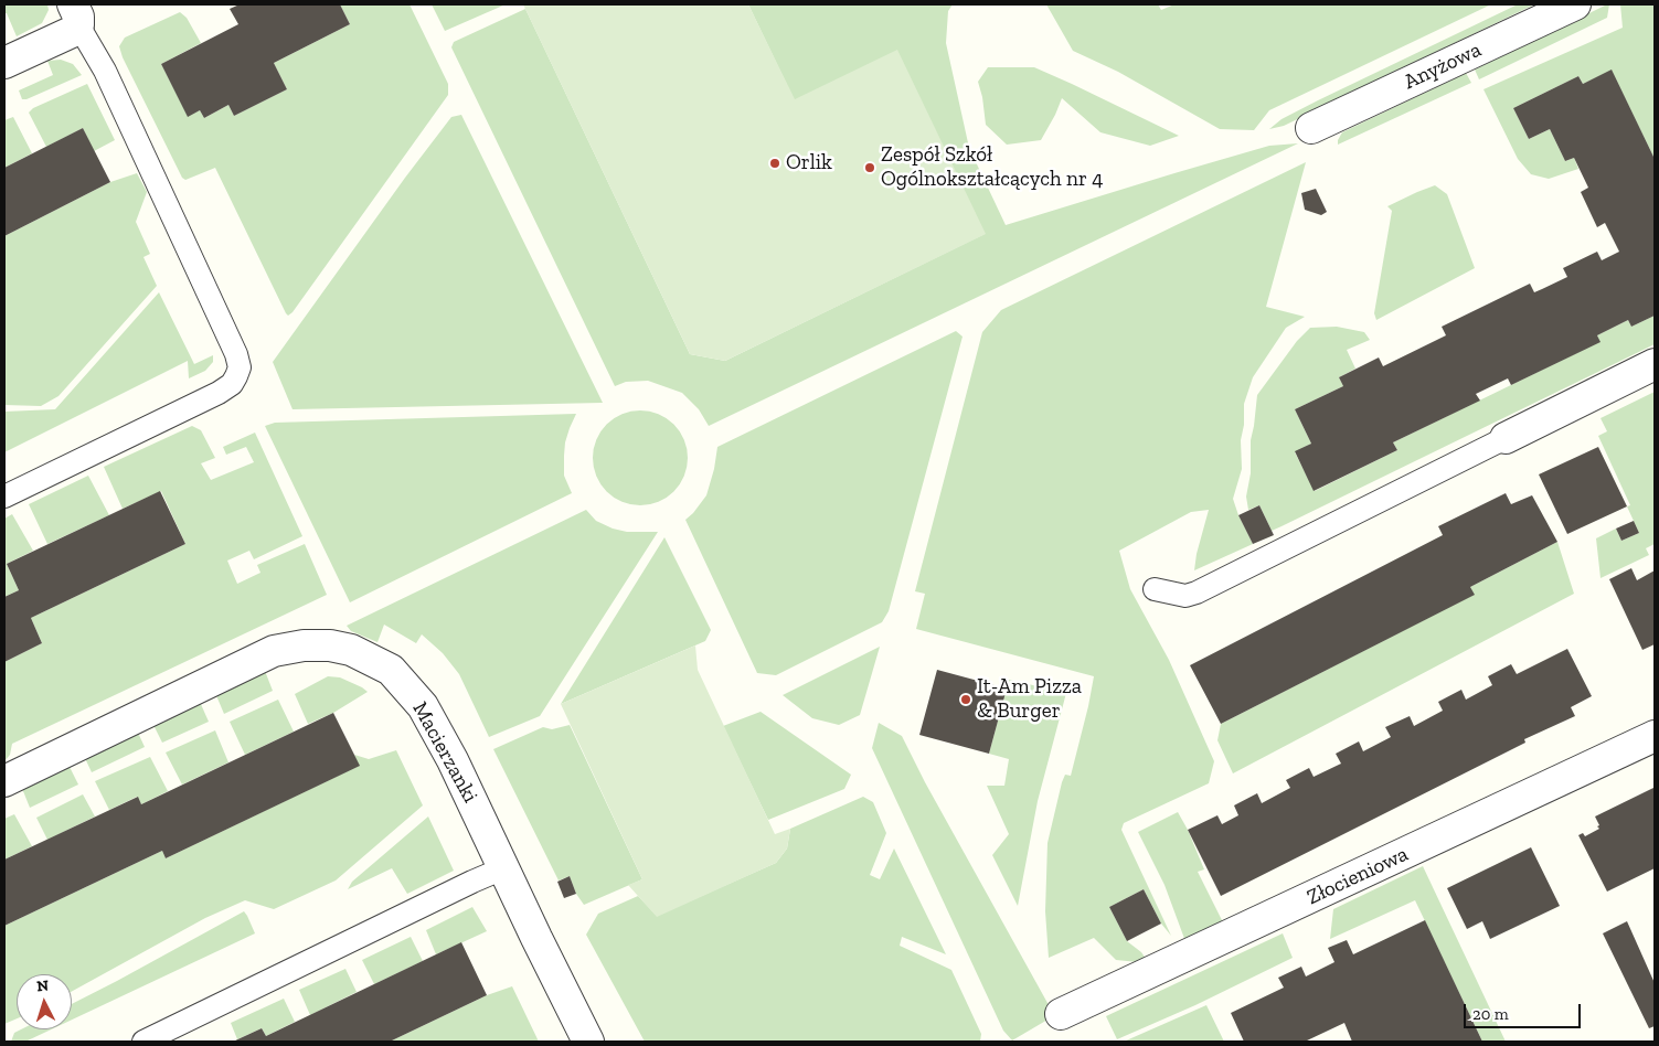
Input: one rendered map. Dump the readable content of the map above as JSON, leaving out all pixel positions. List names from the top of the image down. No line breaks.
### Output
{"streets":{"street":["Anyżowa","Macierzanki","Złocieniowa"]},"places":["Orlik","Zespół Szkół Ogólnokształcących nr 4","It-Am Pizza & Burger"],"scale_bar":"20 m","north":"top"}
